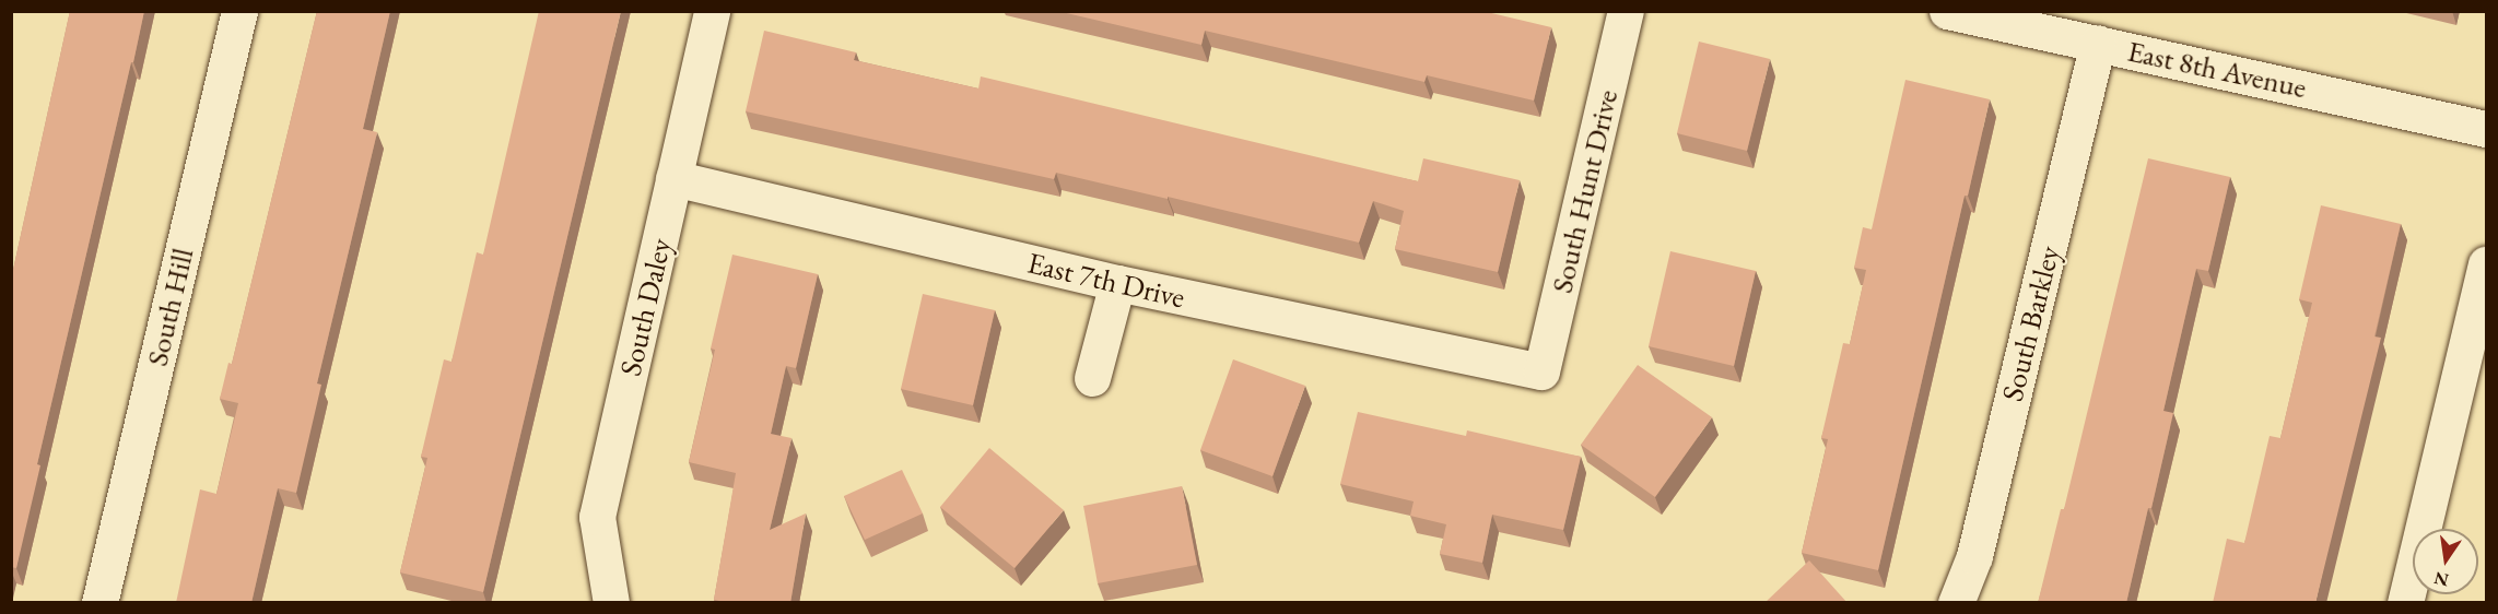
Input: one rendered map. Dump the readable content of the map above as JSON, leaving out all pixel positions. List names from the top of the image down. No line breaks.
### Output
{"streets":{"street":["East 8th Avenue","South Hunt Drive","East 7th Drive","South Hill","South Daley","South Barkley"]},"crossings":[["East 8th Avenue","South Barkley"],["South Hunt Drive","East 7th Drive"],["East 7th Drive","South Daley"]],"north":"bottom"}
